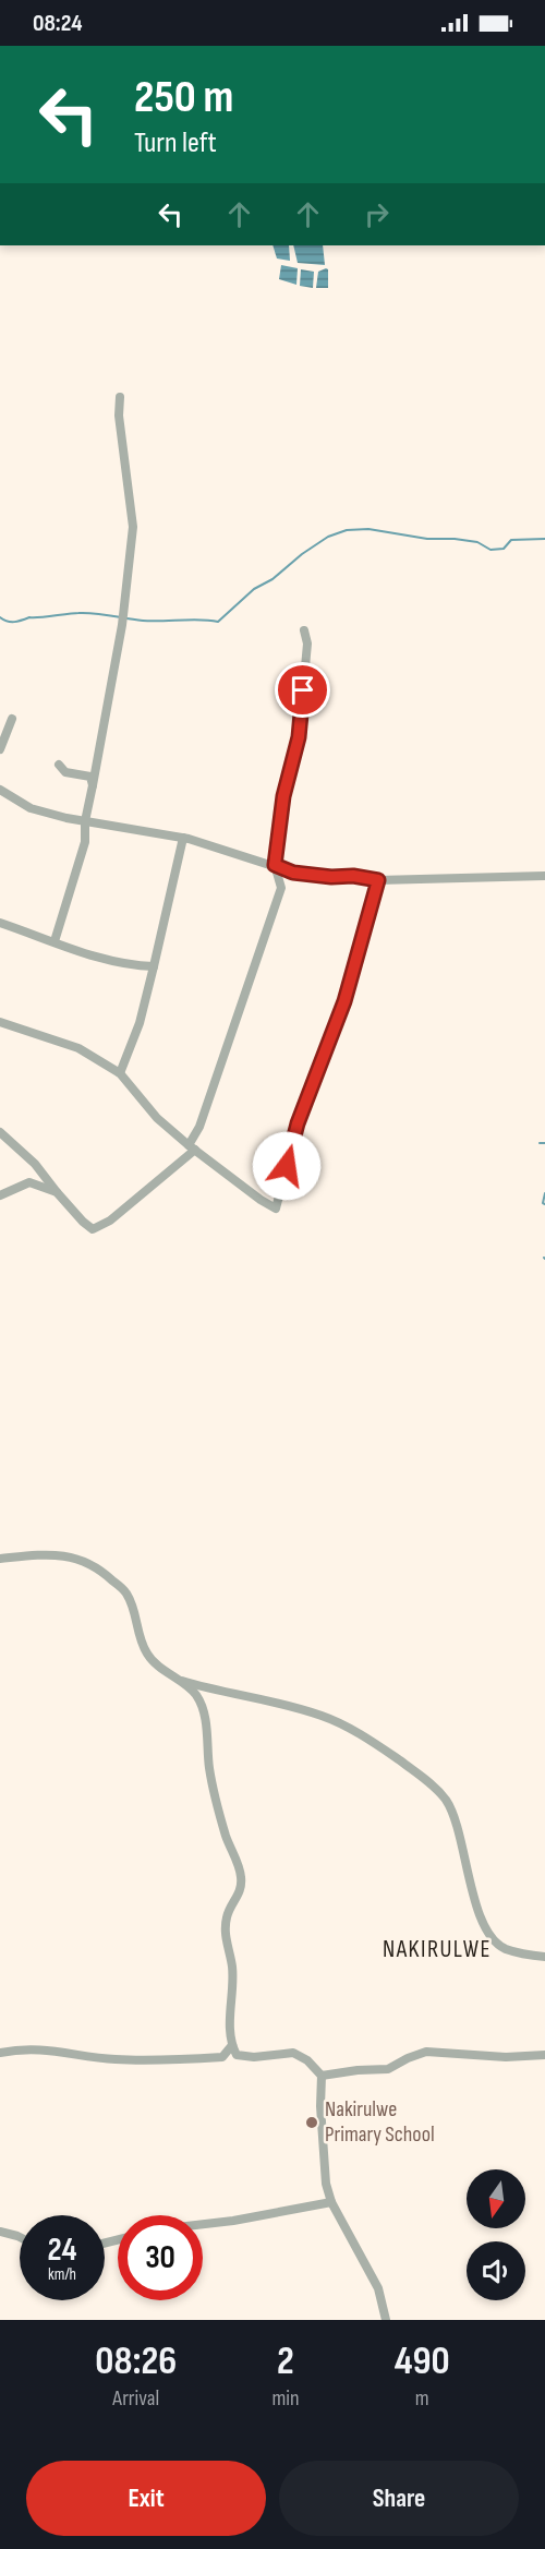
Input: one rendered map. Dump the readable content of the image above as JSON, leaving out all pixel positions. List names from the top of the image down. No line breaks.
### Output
{"districts":["NAKIRULWE"],"places":["Nakirulwe Primary School"],"north":"bottom","page":{"status":"08:24","turn":["250 m","Turn left"],"speed":"24 km/h","limit":"30","eta":["08:26","Arrival","2","min","490","m"],"buttons":["Exit","Share"]}}
